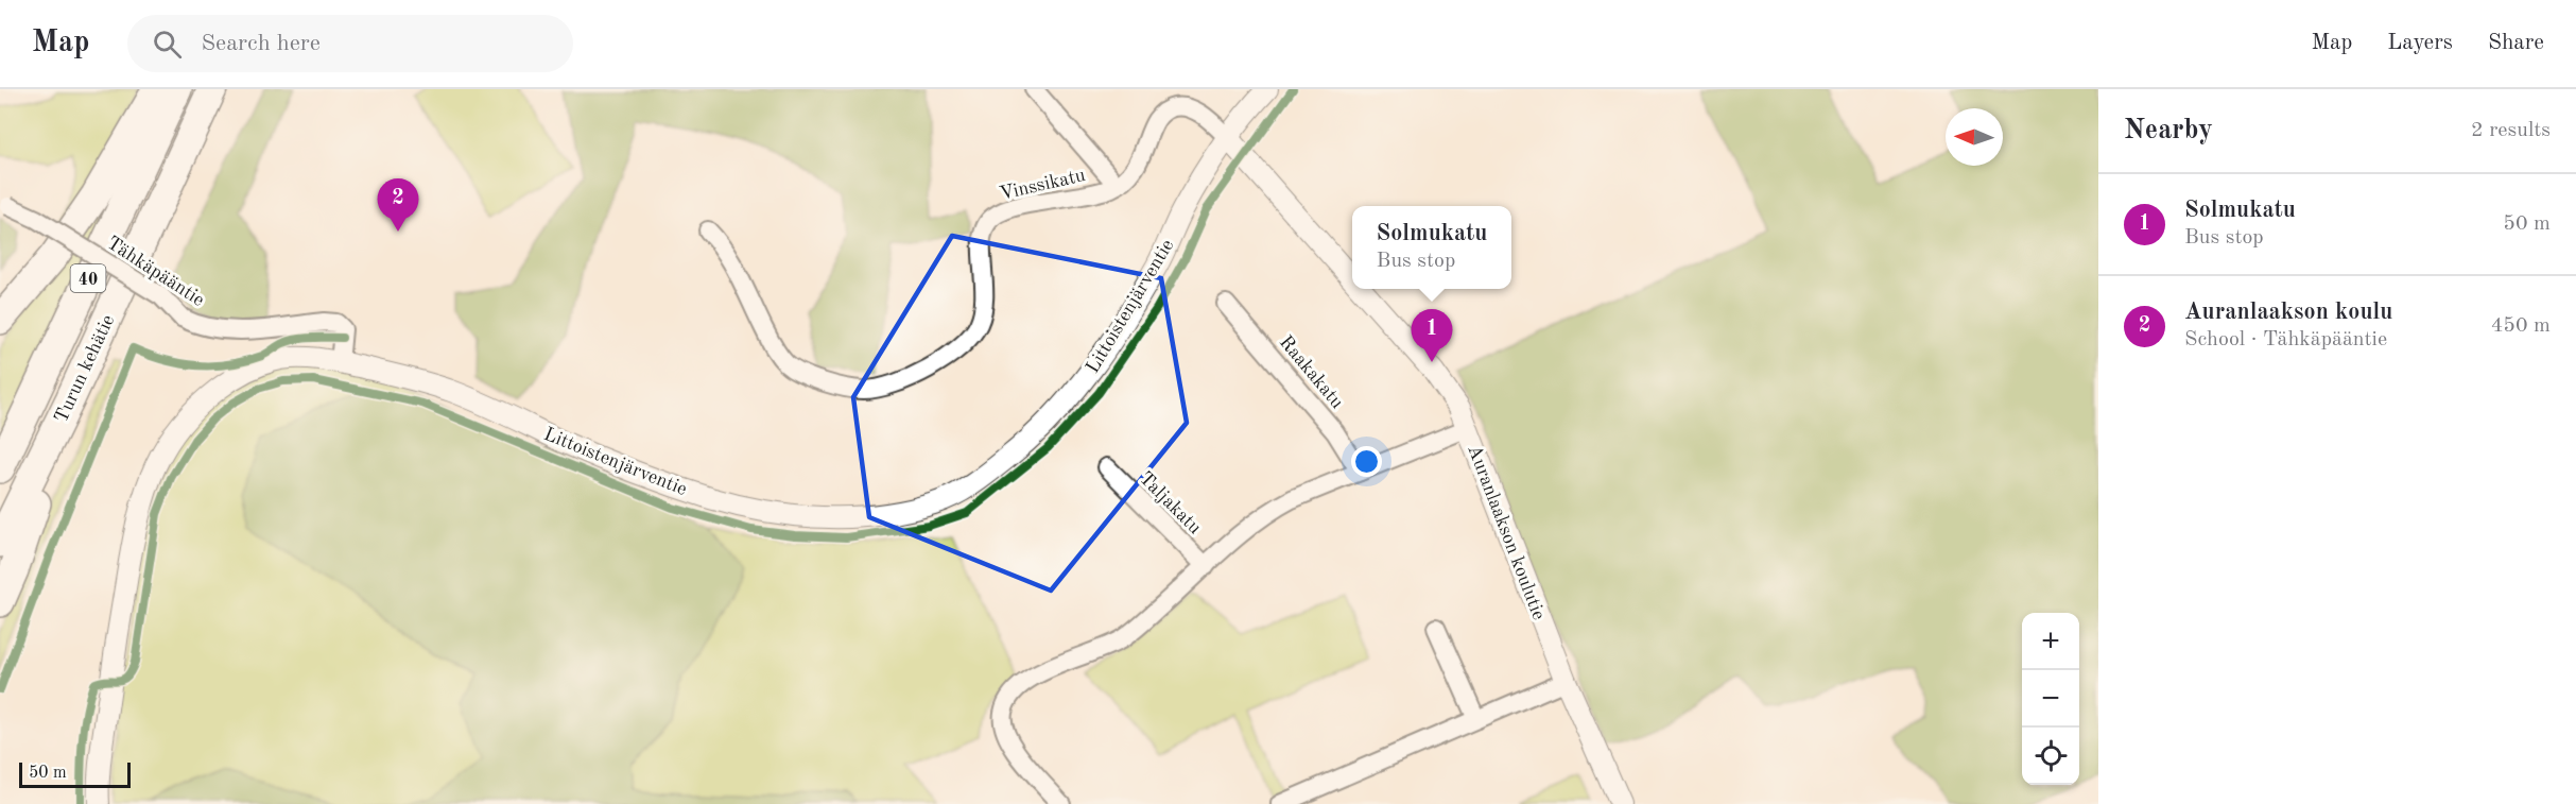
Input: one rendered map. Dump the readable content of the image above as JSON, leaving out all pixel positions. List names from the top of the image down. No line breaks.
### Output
{"streets":{"highway":["40","Turun kehätie"],"street":["Vinssikatu","Tähkäpääntie","Littoistenjärventie","Raakakatu","Taljakatu","Auranlaakson koulutie"]},"crossings":[["Vinssikatu","Littoistenjärventie"],["Vinssikatu","Auranlaakson koulutie"],["Tähkäpääntie","Littoistenjärventie"],["Littoistenjärventie","Auranlaakson koulutie"]],"scale_bar":"50 m","north":"left","page":{"header":"Map","search":"Search here","nav":["Map","Layers","Share"],"heading":["Nearby","2 results"],"list":[{"mark":"1","name":"Solmukatu","note":"Bus stop","value":"50 m"},{"mark":"2","name":"Auranlaakson koulu","note":"School · Tähkäpääntie","value":"450 m"}],"pins":["2","1"],"popup":["Solmukatu","Bus stop"],"map_buttons":["+","−"],"scale":"50 m"}}
